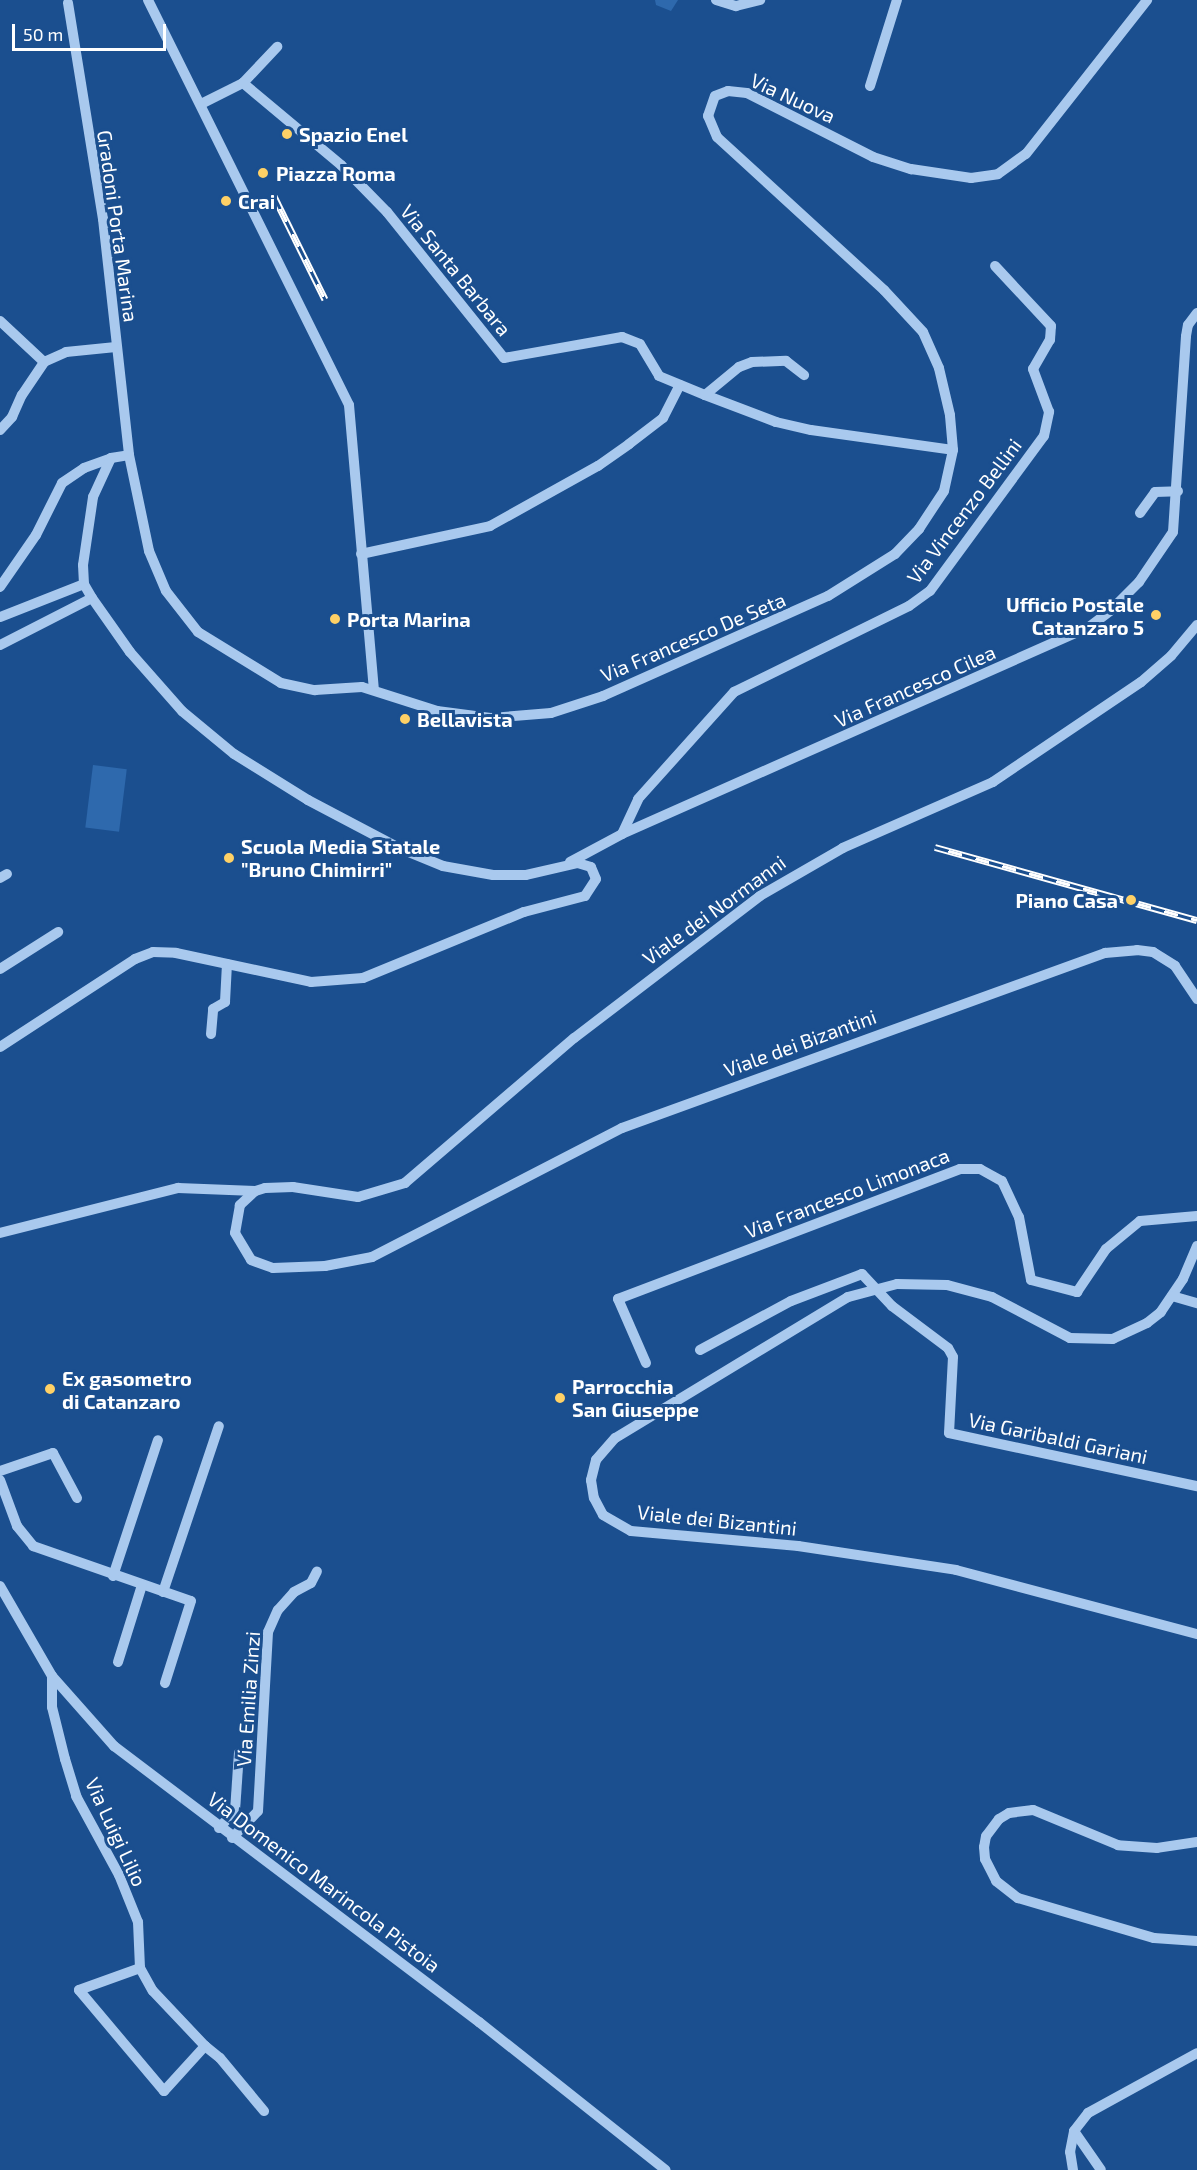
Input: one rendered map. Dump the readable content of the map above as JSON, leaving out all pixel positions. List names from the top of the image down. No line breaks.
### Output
{"streets":{"street":["Via Nuova","Gradoni Porta Marina","Via Santa Barbara","Via Vincenzo Bellini","Via Francesco De Seta","Via Francesco Cilea","Viale dei Normanni","Viale dei Bizantini","Via Francesco Limonaca","Via Garibaldi Gariani","Via Emilia Zinzi","Via Luigi Lilio","Via Domenico Marincola Pistoia"]},"crossings":[["Via Nuova","Via Francesco De Seta"],["Gradoni Porta Marina","Via Francesco De Seta"],["Via Vincenzo Bellini","Via Francesco Cilea"],["Viale dei Normanni","Viale dei Bizantini"],["Viale dei Bizantini","Via Garibaldi Gariani"],["Via Emilia Zinzi","Via Domenico Marincola Pistoia"],["Via Luigi Lilio","Via Domenico Marincola Pistoia"]],"places":["Spazio Enel","Piazza Roma","Crai","Ufficio Postale Catanzaro 5","Porta Marina","Bellavista","Scuola Media Statale \"Bruno Chimirri\"","Piano Casa","Ex gasometro di Catanzaro","Parrocchia San Giuseppe"],"scale_bar":"50 m"}
